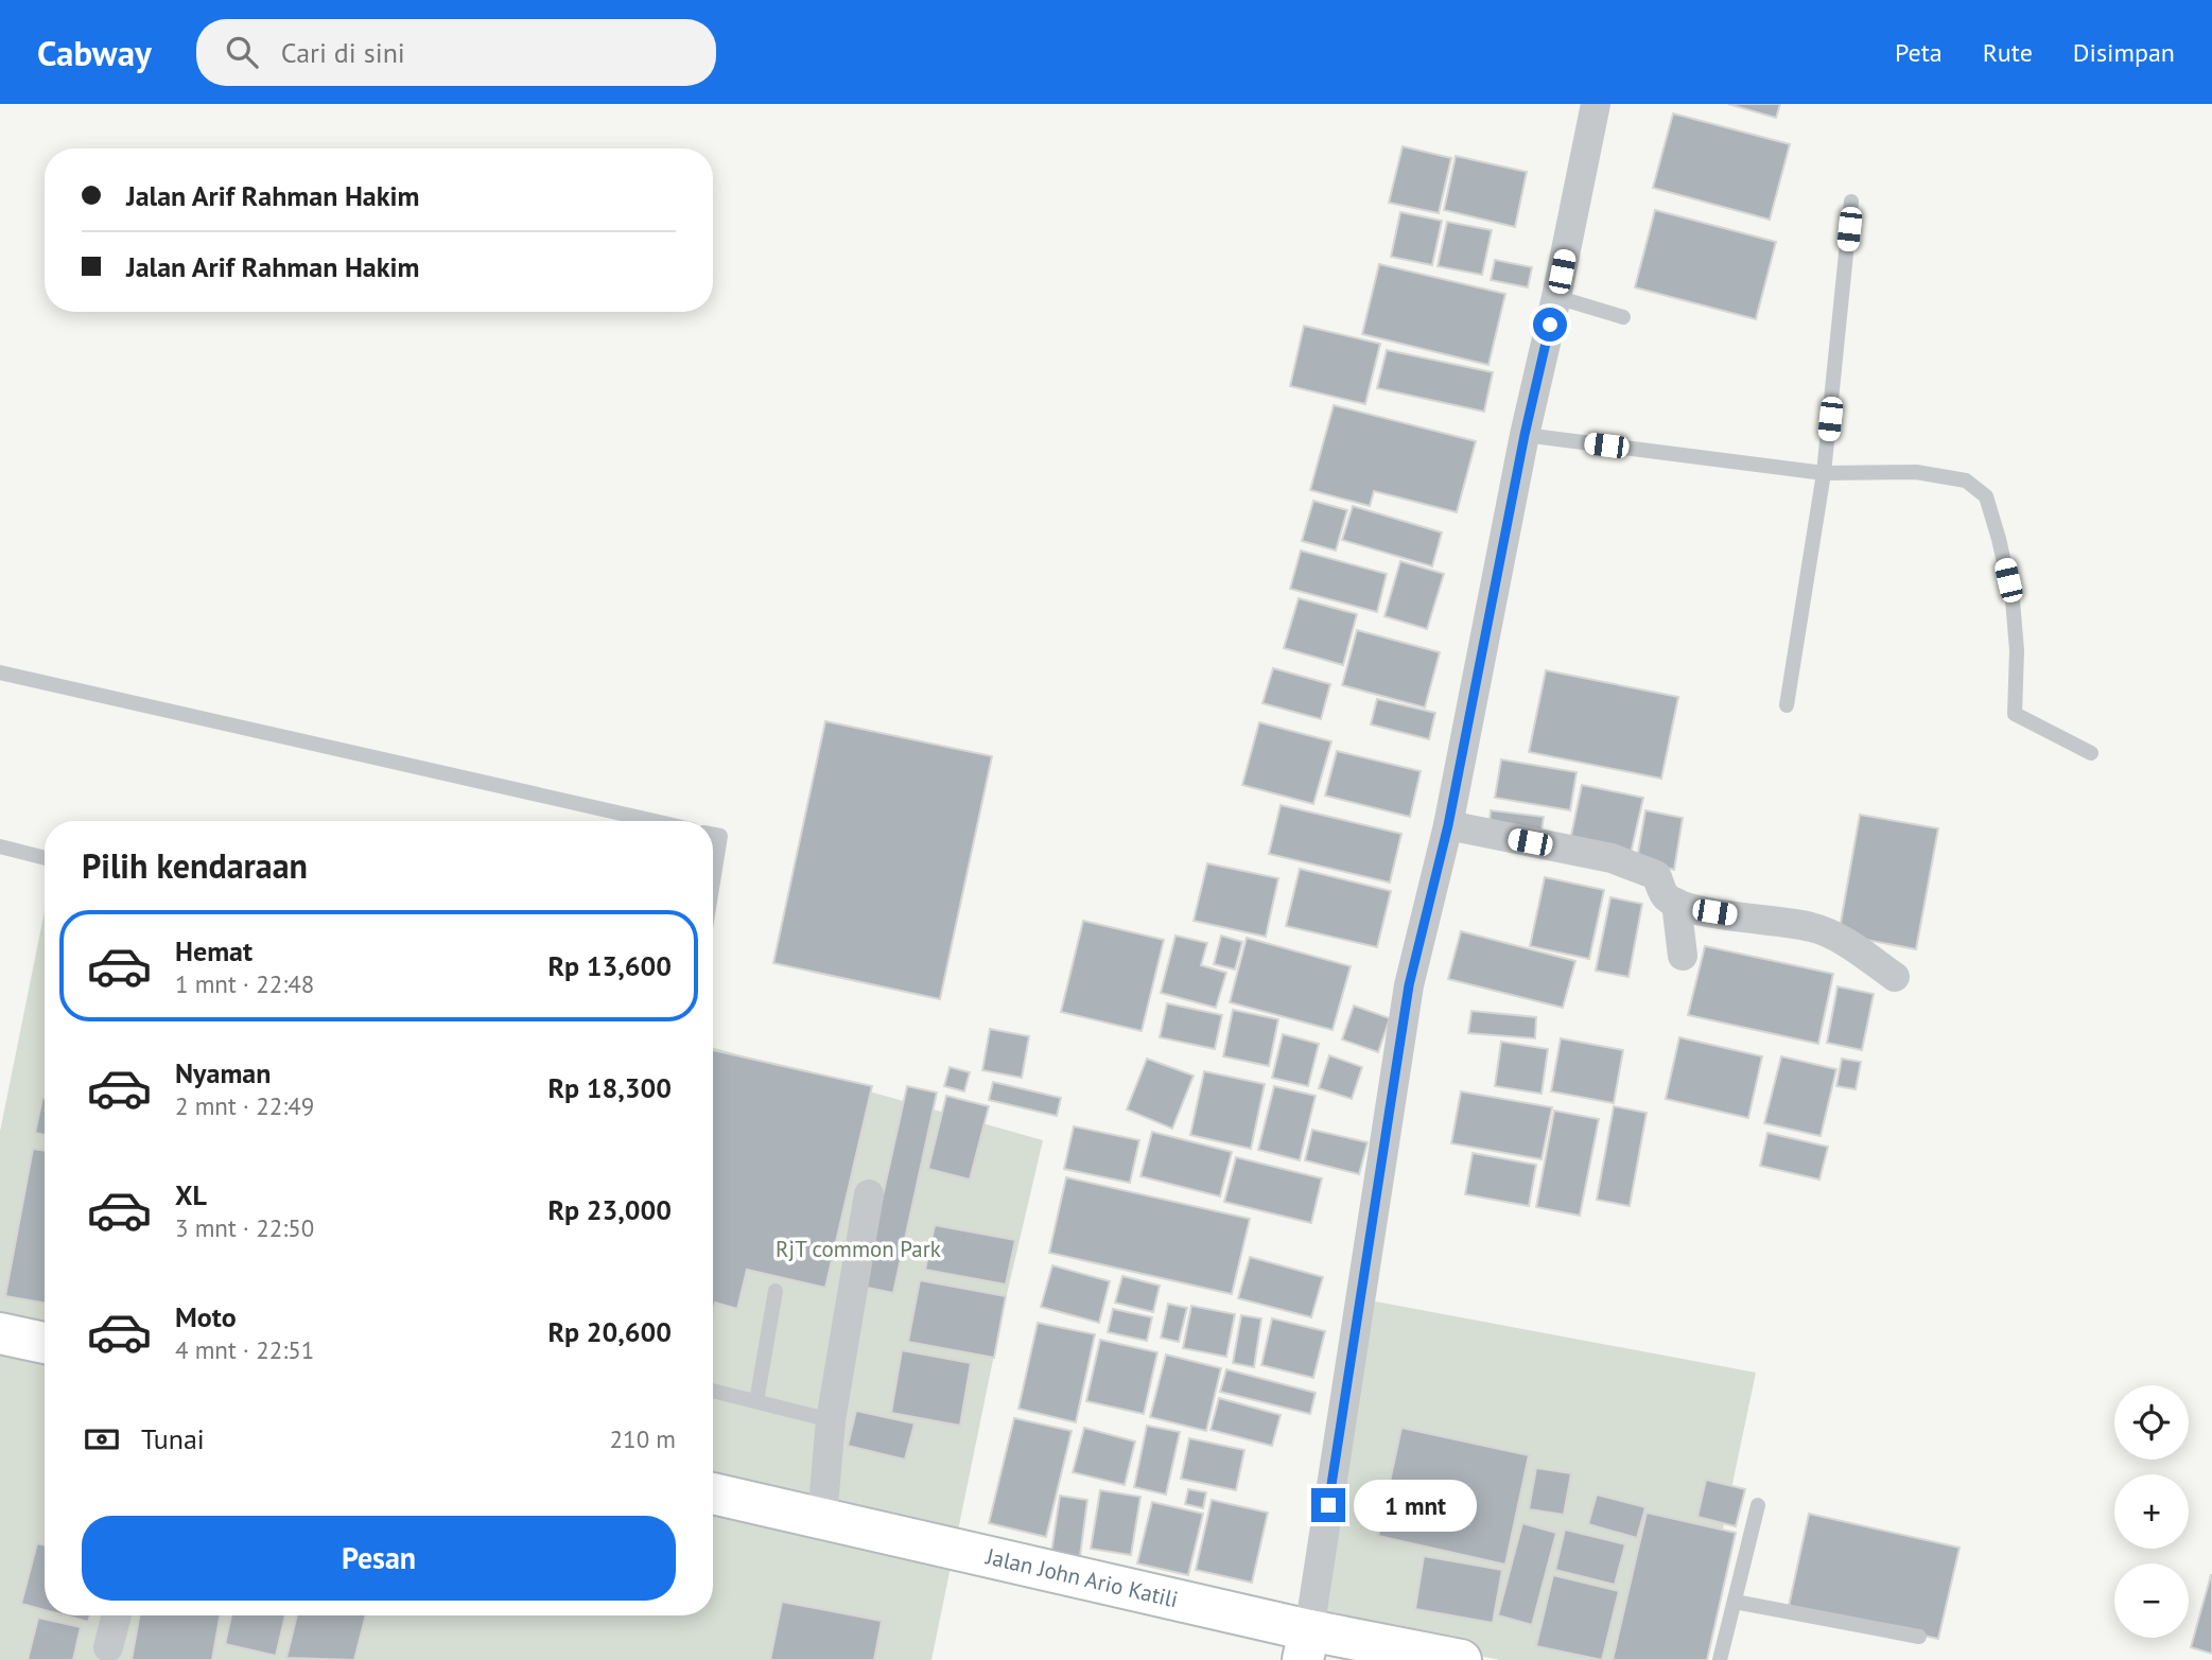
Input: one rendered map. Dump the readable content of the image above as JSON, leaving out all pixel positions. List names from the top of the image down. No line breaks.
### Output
{"streets":{"main road":["Jalan John Ario Katili"]},"parks":["RjT common Park"],"page":{"header":"Cabway","search":"Cari di sini","nav":["Peta","Rute","Disimpan"],"banner":["Jalan Arif Rahman Hakim","Jalan Arif Rahman Hakim"],"heading":"Pilih kendaraan","list":[{"name":"Hemat","note":"1 mnt · 22:48","value":"Rp 13,600"},{"name":"Nyaman","note":"2 mnt · 22:49","value":"Rp 18,300"},{"name":"XL","note":"3 mnt · 22:50","value":"Rp 23,000"},{"name":"Moto","note":"4 mnt · 22:51","value":"Rp 20,600"}],"map_buttons":["+","−"],"pay":["Tunai","210 m"],"bubble":"1 mnt","buttons":"Pesan"}}
